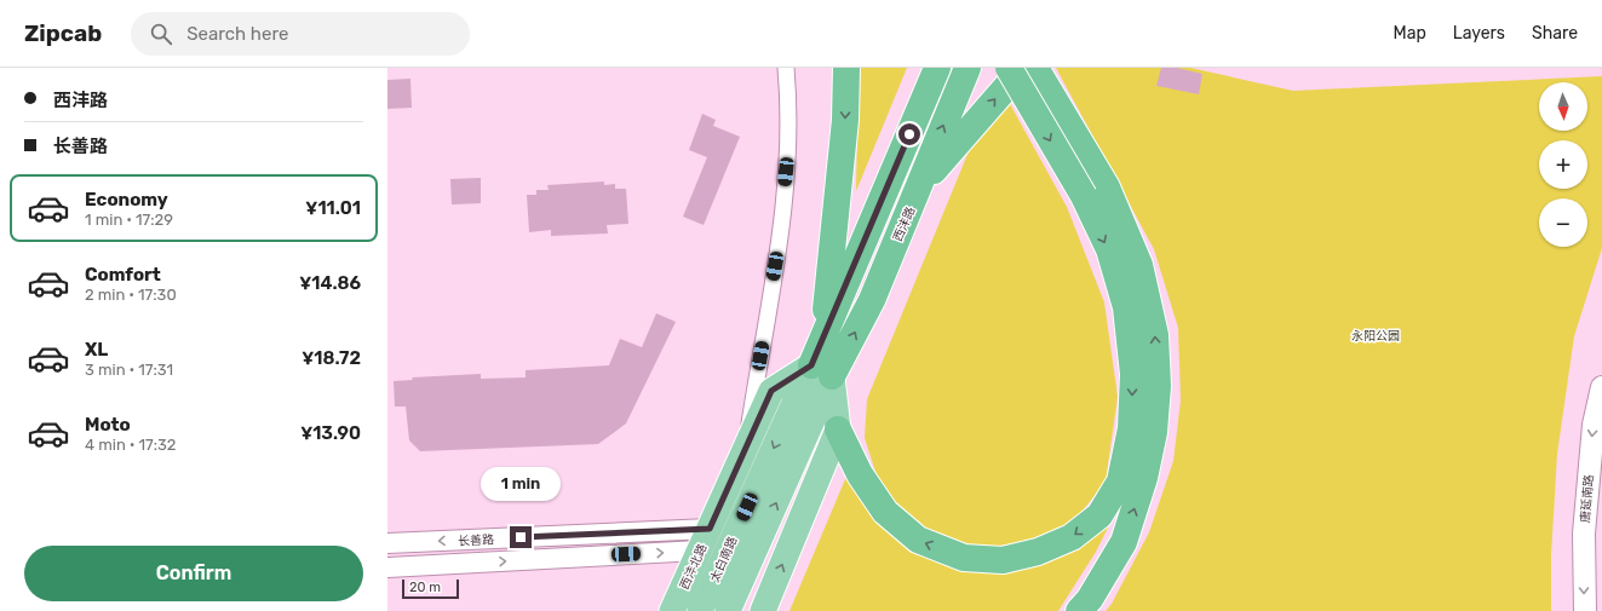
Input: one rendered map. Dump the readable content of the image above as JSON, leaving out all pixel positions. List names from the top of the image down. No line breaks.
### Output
{"streets":{"highway":["西沣路"],"main road":["唐延南路","太白南路","西沣北路"],"street":["长善路"]},"crossings":[["西沣路","太白南路"],["西沣路","西沣北路"],["长善路","西沣北路"],["太白南路","西沣北路"]],"one_way":["唐延南路"],"parks":["永阳公园"],"scale_bar":"20 m","north":"bottom","page":{"header":"Zipcab","search":"Search here","nav":["Map","Layers","Share"],"banner":["西沣路","长善路"],"map_buttons":["+","−"],"list":[{"name":"Economy","note":"1 min · 17:29","value":"¥11.01"},{"name":"Comfort","note":"2 min · 17:30","value":"¥14.86"},{"name":"XL","note":"3 min · 17:31","value":"¥18.72"},{"name":"Moto","note":"4 min · 17:32","value":"¥13.90"}],"bubble":"1 min","buttons":"Confirm","scale":"20 m"}}
